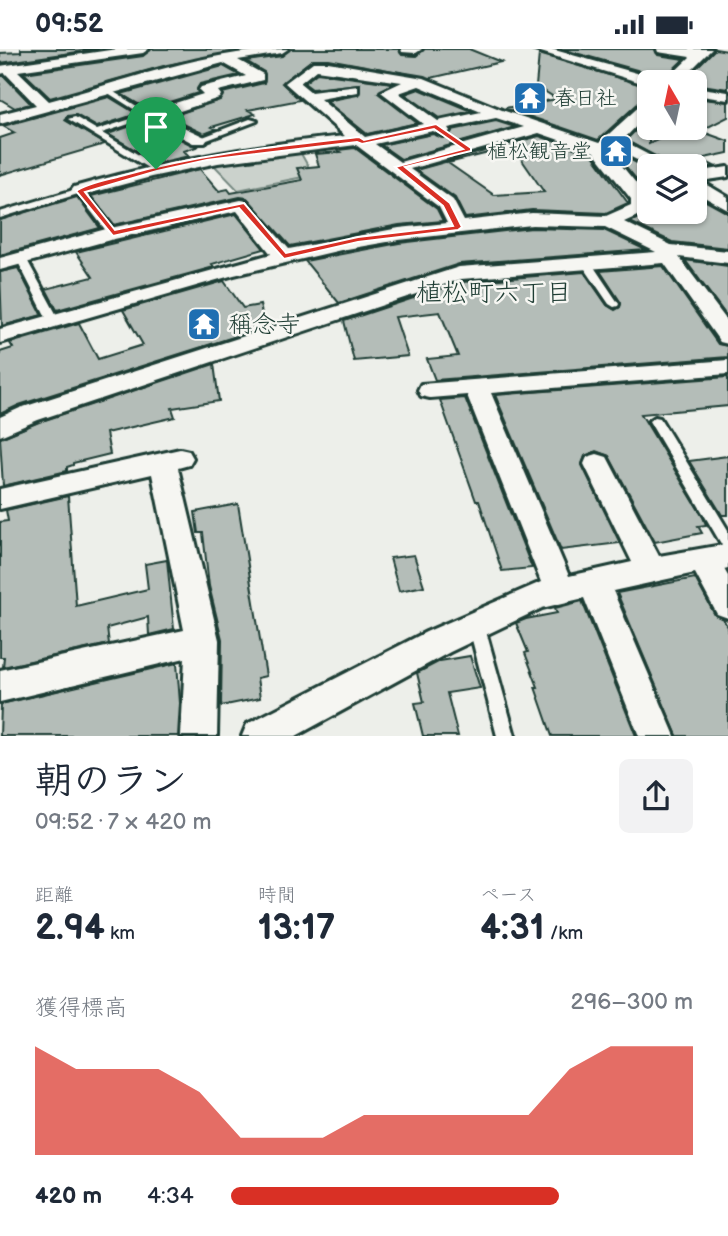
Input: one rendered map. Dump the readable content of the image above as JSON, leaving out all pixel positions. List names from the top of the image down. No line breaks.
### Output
{"districts":["植松町六丁目"],"places":{"temple":["春日社","植松観音堂","稱念寺"]},"north":"top","page":{"status":"09:52","heading":["朝のラン","09:52 · 7 × 420 m"],"stats":[["距離","2.94 km"],["時間","13:17"],["ペース","4:31 /km"]],"chart":["獲得標高","296–300 m"],"list":[{"name":"420 m","note":"4:34"}]}}
